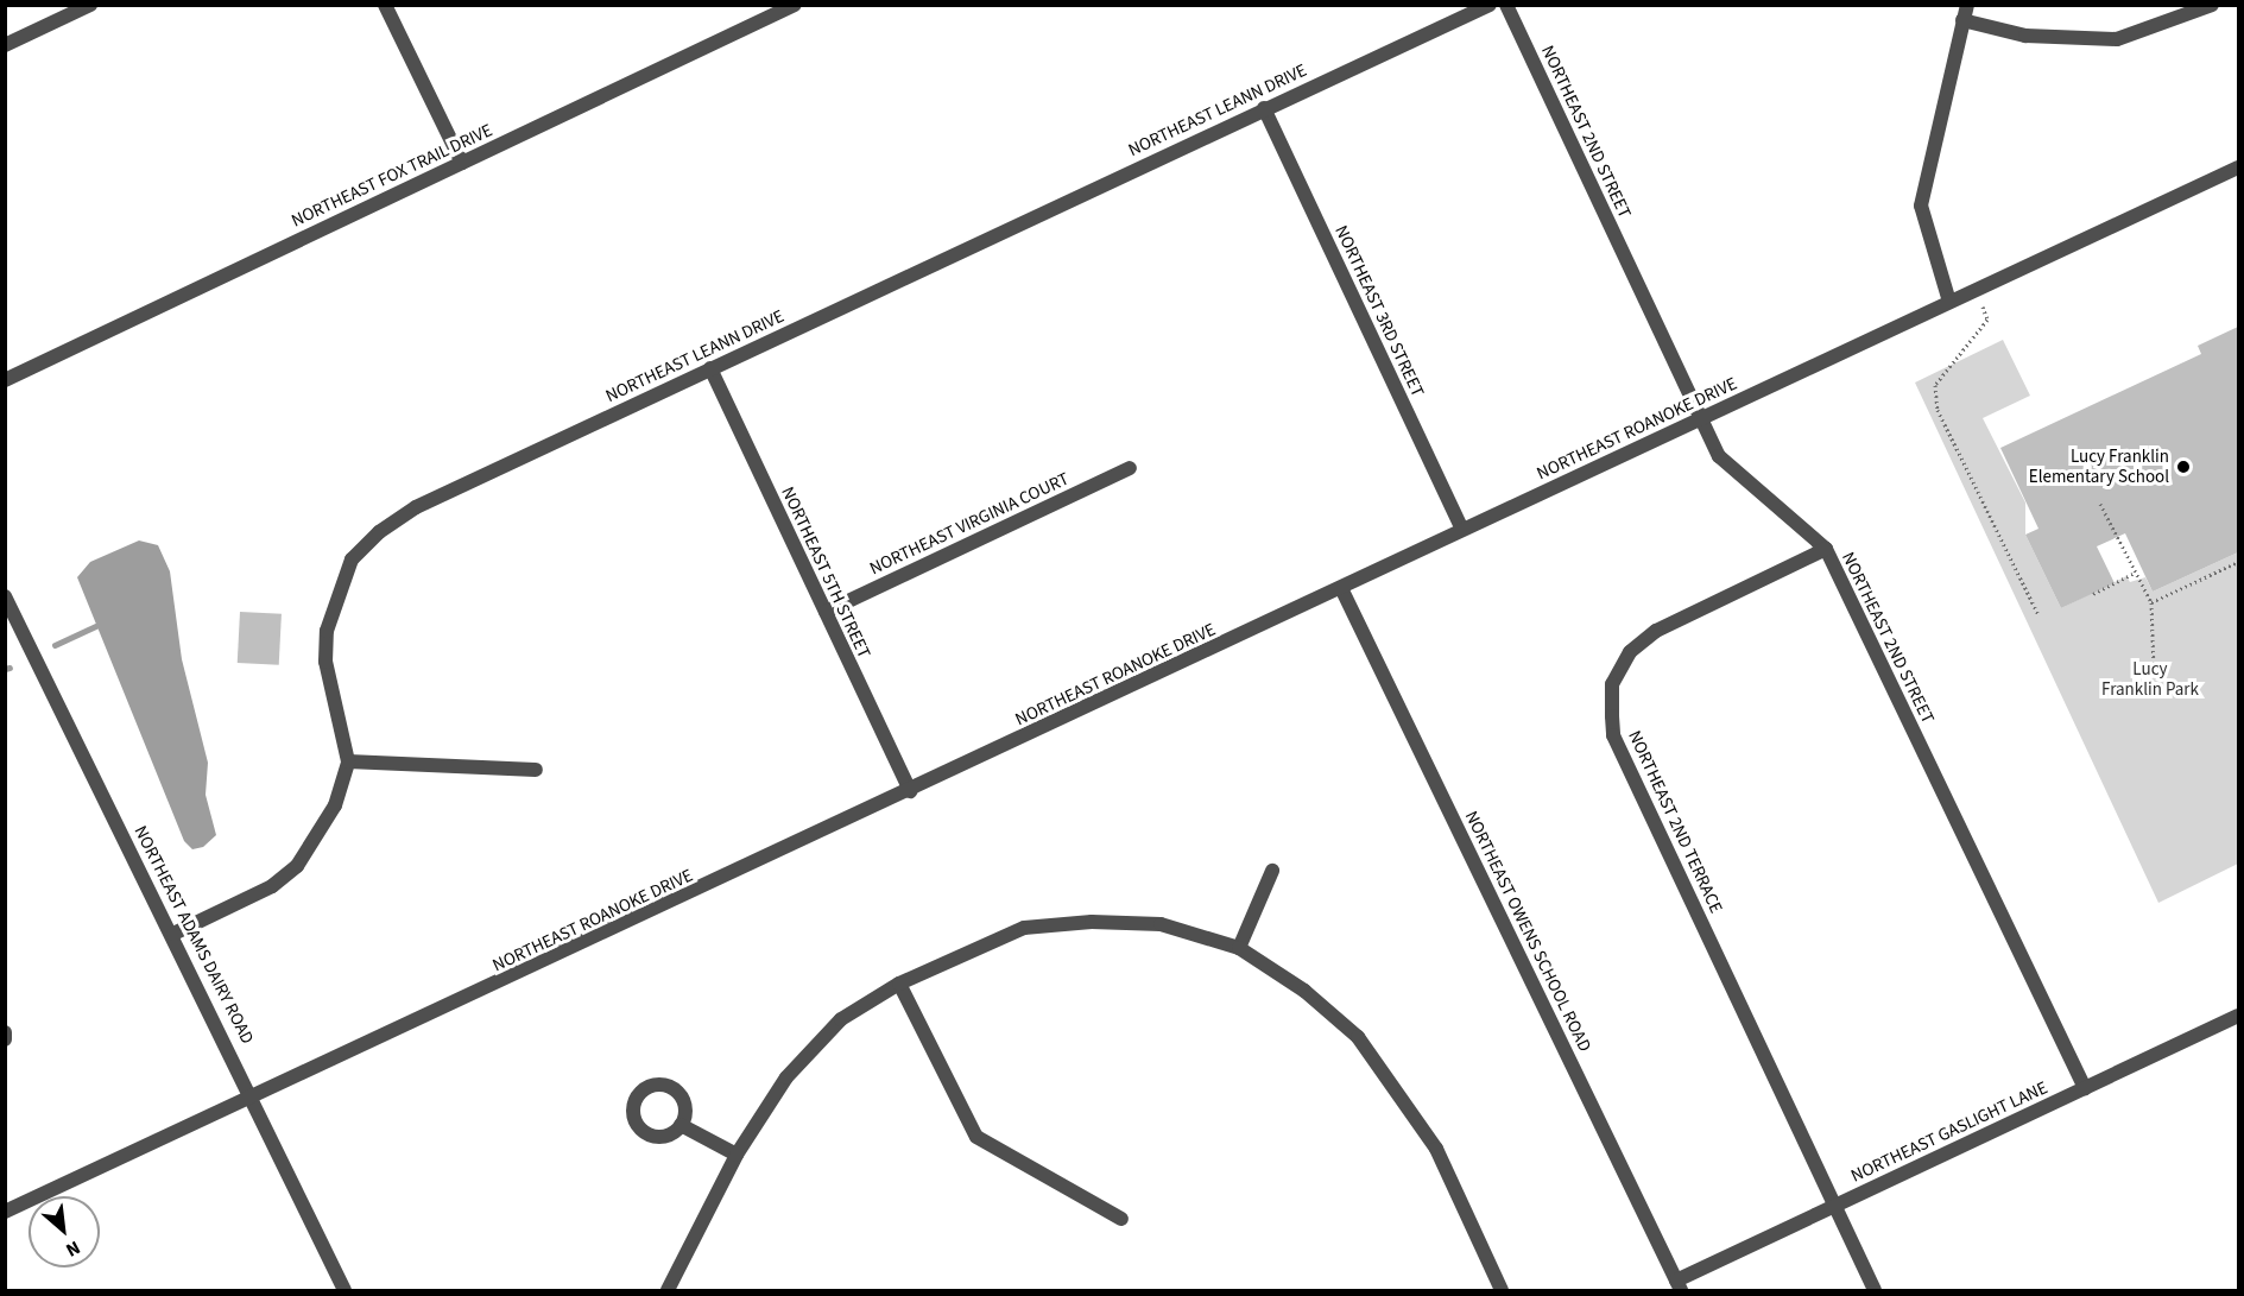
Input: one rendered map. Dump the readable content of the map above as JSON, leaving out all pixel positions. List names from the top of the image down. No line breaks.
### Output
{"streets":{"street":["NORTHEAST LEANN DRIVE","NORTHEAST 2ND STREET","NORTHEAST FOX TRAIL DRIVE","NORTHEAST 3RD STREET","NORTHEAST ROANOKE DRIVE","NORTHEAST VIRGINIA COURT","NORTHEAST 5TH STREET","NORTHEAST 2ND TERRACE","NORTHEAST OWENS SCHOOL ROAD","NORTHEAST ADAMS DAIRY ROAD","NORTHEAST GASLIGHT LANE"]},"crossings":[["NORTHEAST LEANN DRIVE","NORTHEAST 3RD STREET"],["NORTHEAST LEANN DRIVE","NORTHEAST 5TH STREET"],["NORTHEAST LEANN DRIVE","NORTHEAST ADAMS DAIRY ROAD"],["NORTHEAST 2ND STREET","NORTHEAST ROANOKE DRIVE"],["NORTHEAST 2ND STREET","NORTHEAST 2ND TERRACE"],["NORTHEAST 2ND STREET","NORTHEAST GASLIGHT LANE"],["NORTHEAST 3RD STREET","NORTHEAST ROANOKE DRIVE"],["NORTHEAST ROANOKE DRIVE","NORTHEAST 5TH STREET"],["NORTHEAST ROANOKE DRIVE","NORTHEAST OWENS SCHOOL ROAD"],["NORTHEAST ROANOKE DRIVE","NORTHEAST ADAMS DAIRY ROAD"],["NORTHEAST VIRGINIA COURT","NORTHEAST 5TH STREET"],["NORTHEAST 2ND TERRACE","NORTHEAST GASLIGHT LANE"],["NORTHEAST OWENS SCHOOL ROAD","NORTHEAST GASLIGHT LANE"]],"parks":["Lucy Franklin Park"],"places":["Lucy Franklin Elementary School"],"north":"bottom right"}
